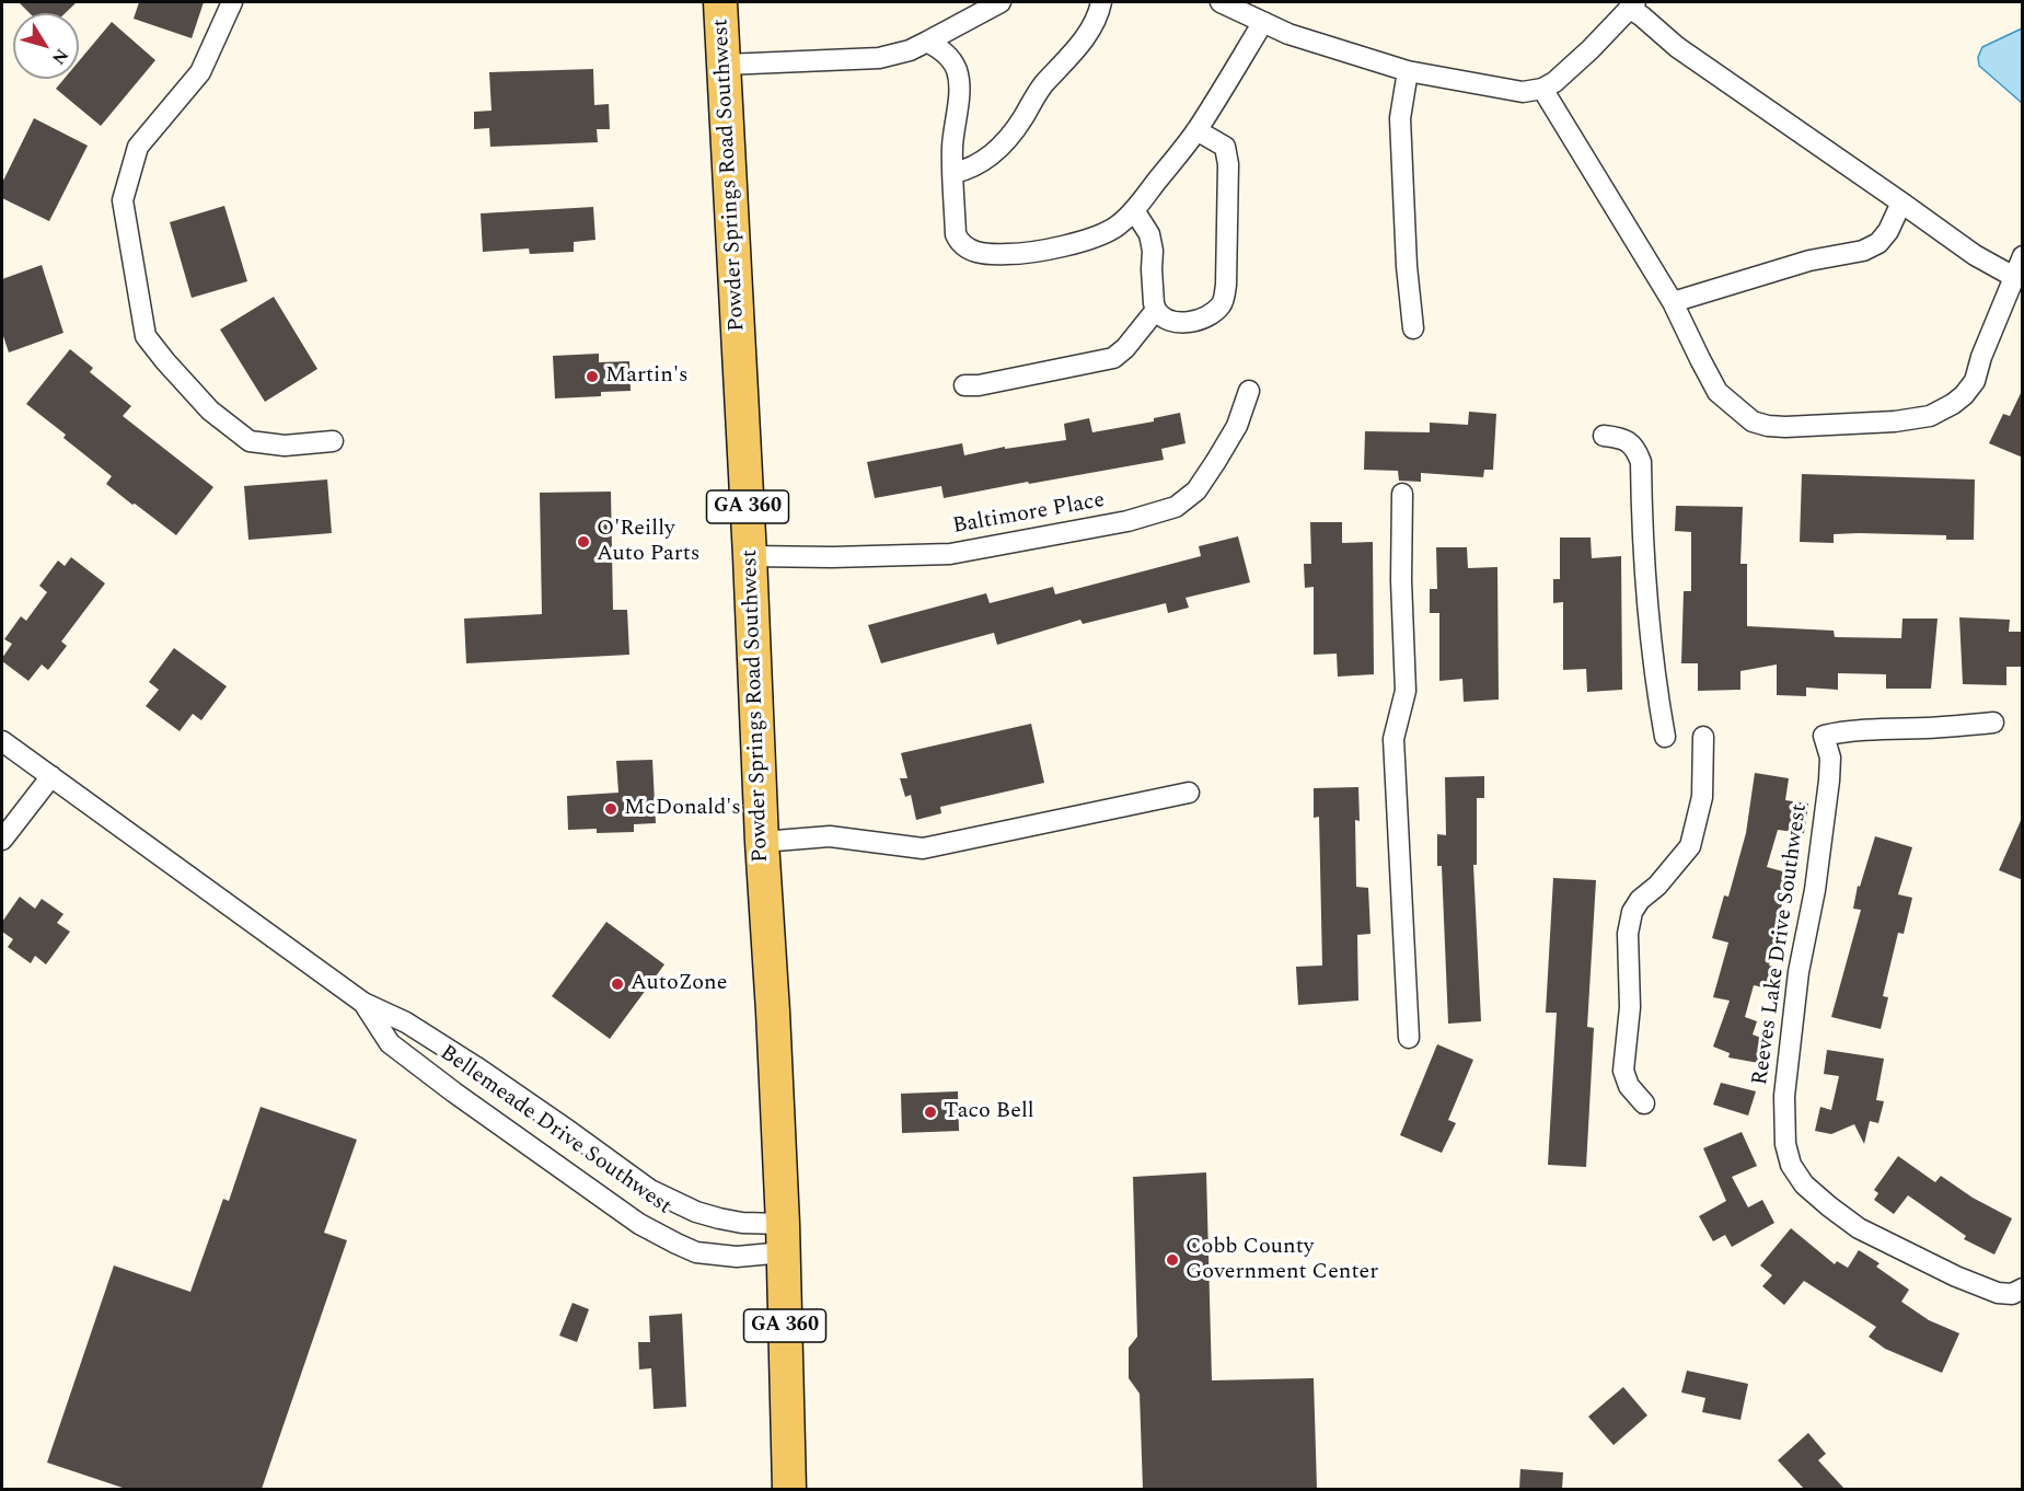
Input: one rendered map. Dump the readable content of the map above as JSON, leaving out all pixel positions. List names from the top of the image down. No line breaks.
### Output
{"streets":{"main road":["Powder Springs Road Southwest","GA 360"],"street":["Baltimore Place","Reeves Lake Drive Southwest","Bellemeade Drive Southwest"]},"crossings":[["Powder Springs Road Southwest","GA 360"],["Powder Springs Road Southwest","Baltimore Place"],["Powder Springs Road Southwest","Bellemeade Drive Southwest"],["GA 360","Bellemeade Drive Southwest"]],"places":["Martin's","O'Reilly Auto Parts","McDonald's","AutoZone","Taco Bell","Cobb County Government Center"],"north":"bottom right"}
